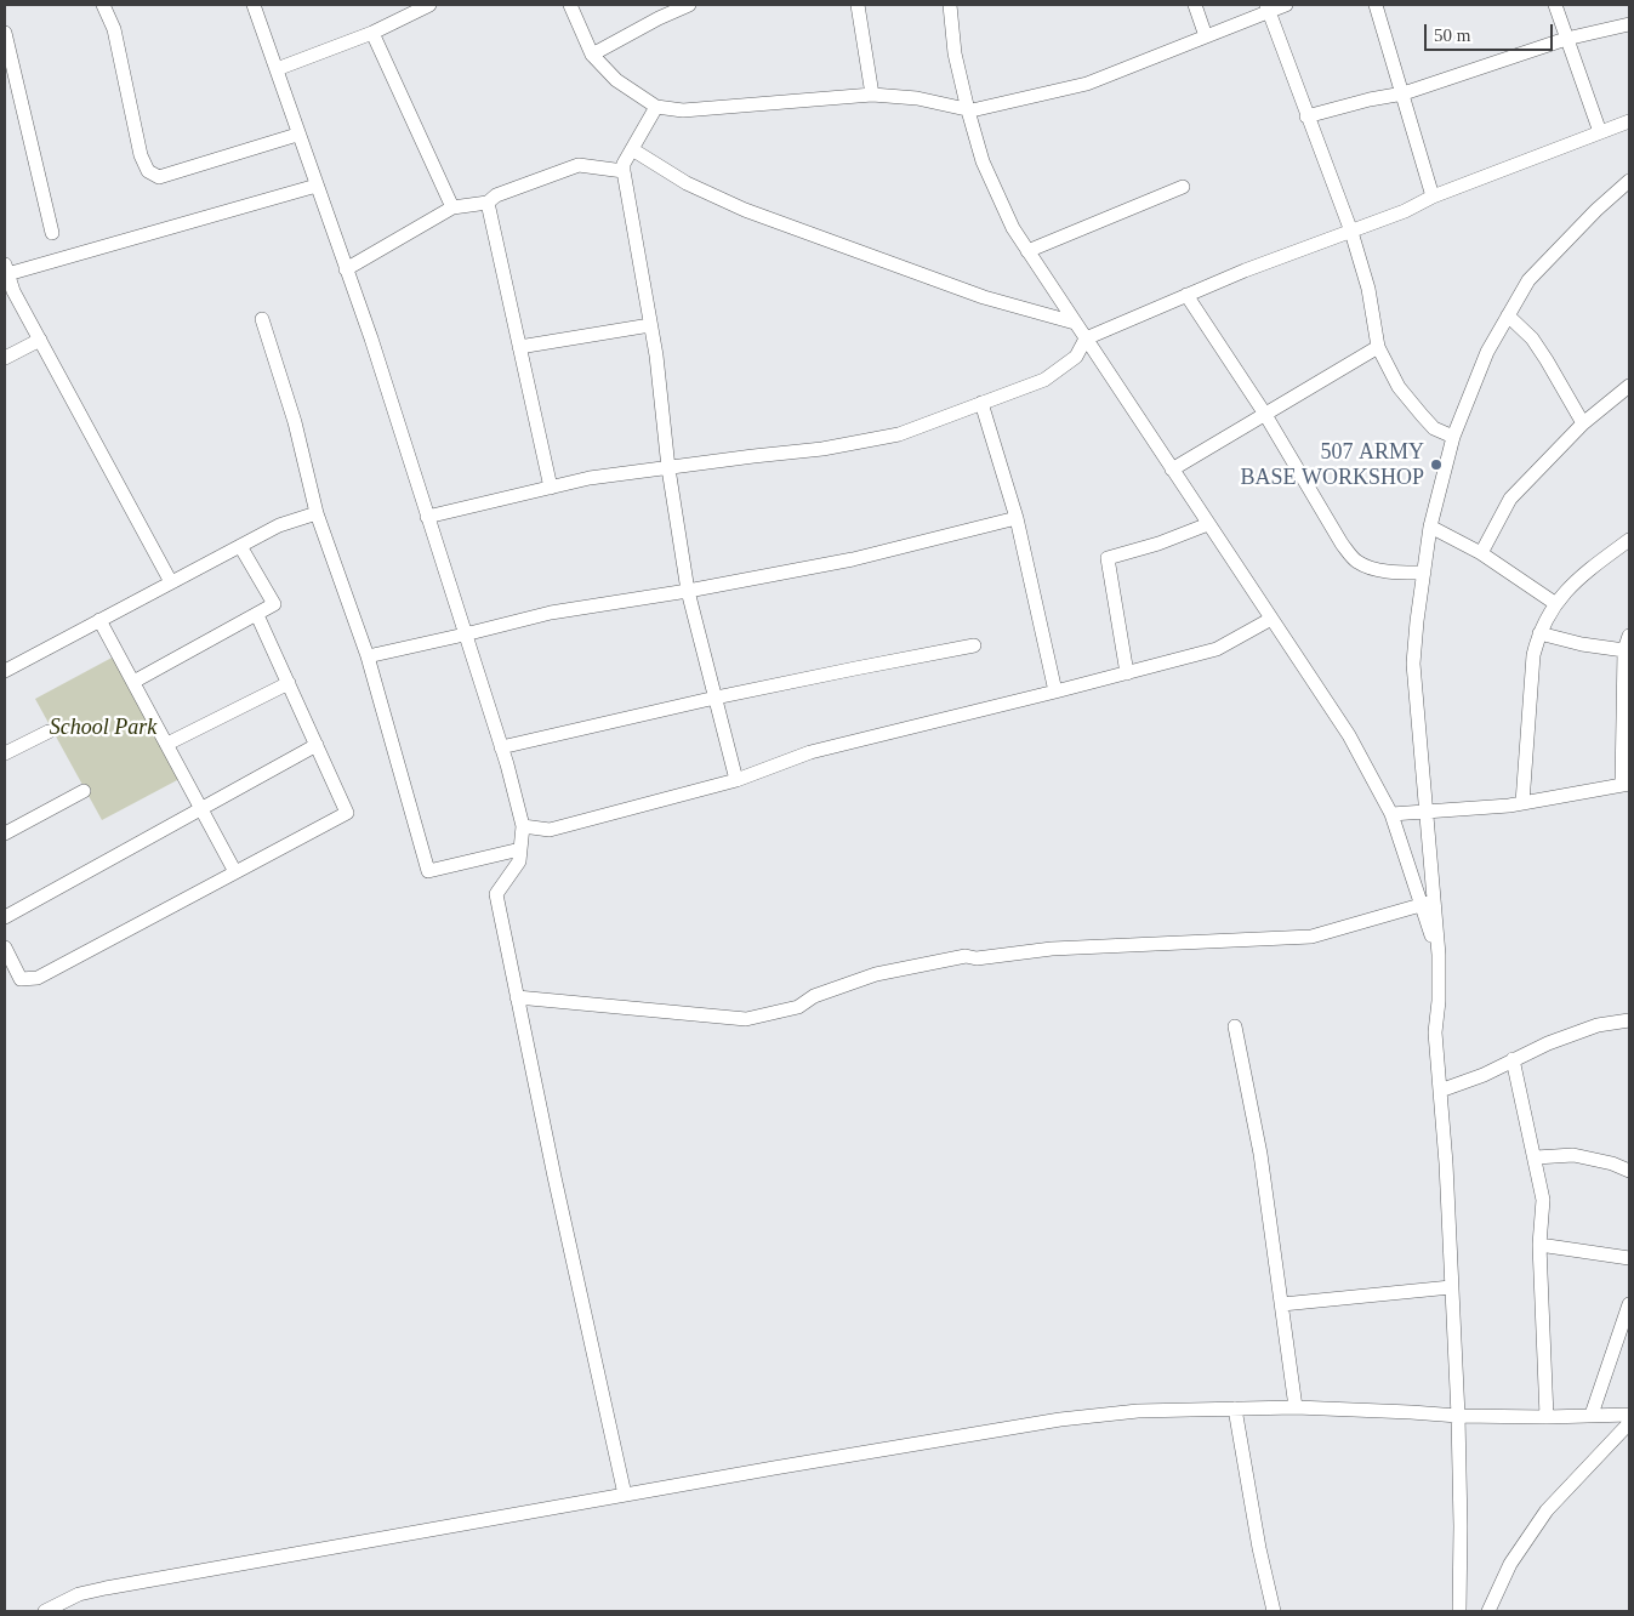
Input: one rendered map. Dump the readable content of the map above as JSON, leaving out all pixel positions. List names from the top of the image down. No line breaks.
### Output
{"parks":["School Park"],"places":["507 ARMY BASE WORKSHOP"],"scale_bar":"50 m"}
